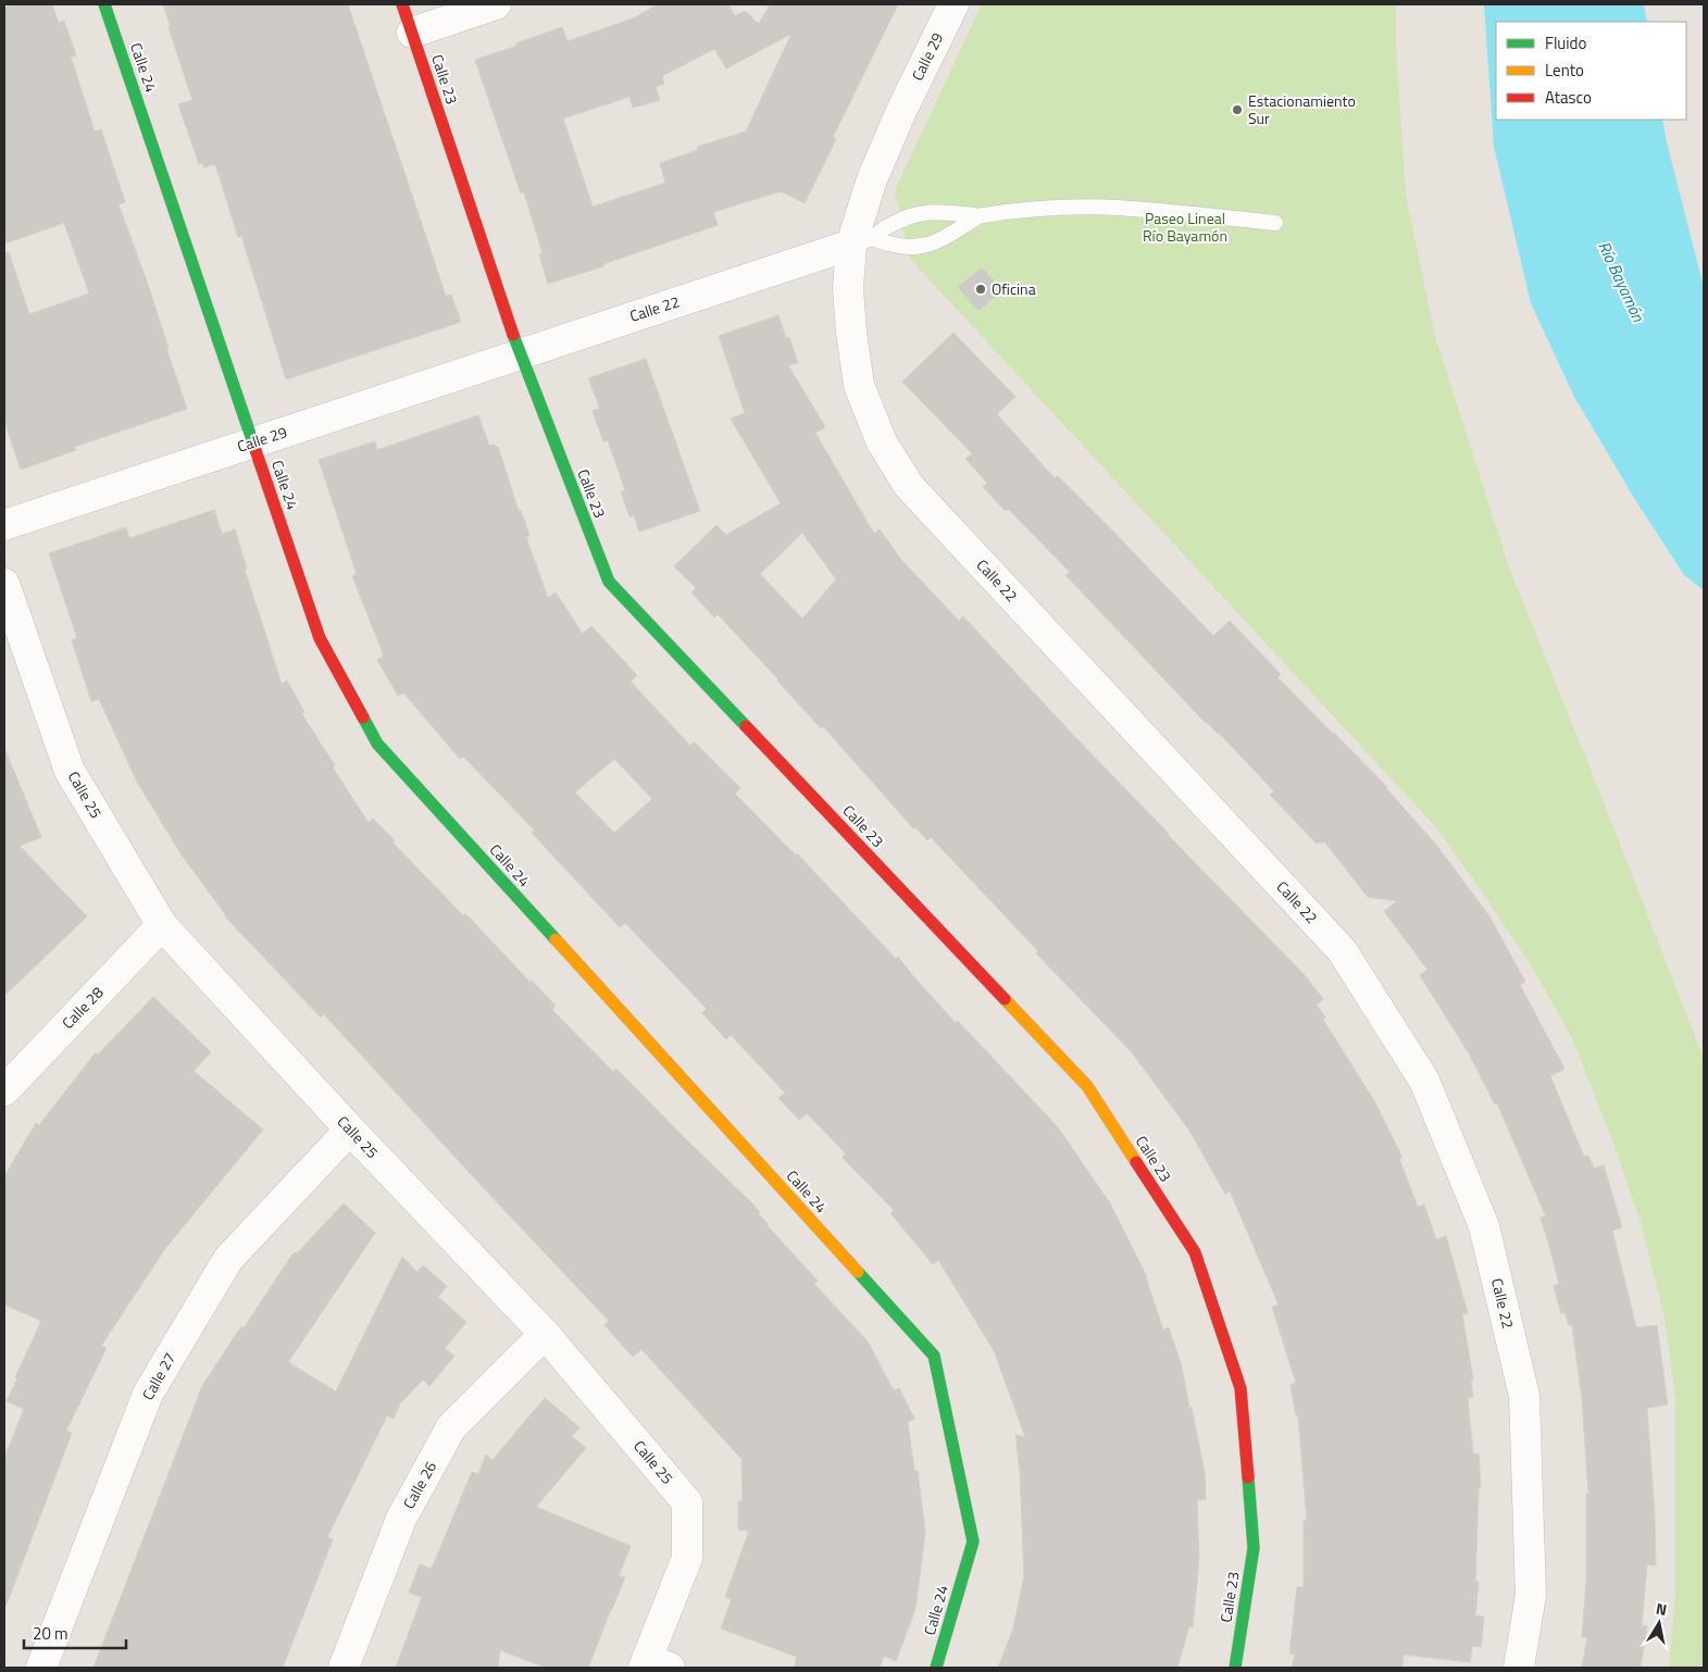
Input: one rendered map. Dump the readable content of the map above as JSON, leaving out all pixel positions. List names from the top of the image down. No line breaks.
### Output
{"streets":{"street":["Calle 29","Calle 24","Calle 23","Calle 22","Calle 25","Calle 28","Calle 27","Calle 26"]},"crossings":[["Calle 29","Calle 24"],["Calle 29","Calle 23"],["Calle 29","Calle 22"],["Calle 23","Calle 22"],["Calle 25","Calle 28"],["Calle 25","Calle 27"],["Calle 25","Calle 26"]],"water":["Río Bayamón"],"parks":["Paseo Lineal Río Bayamón"],"places":["Estacionamiento Sur","Oficina"],"legend":["Fluido","Lento","Atasco"],"scale_bar":"20 m","north":"top"}
